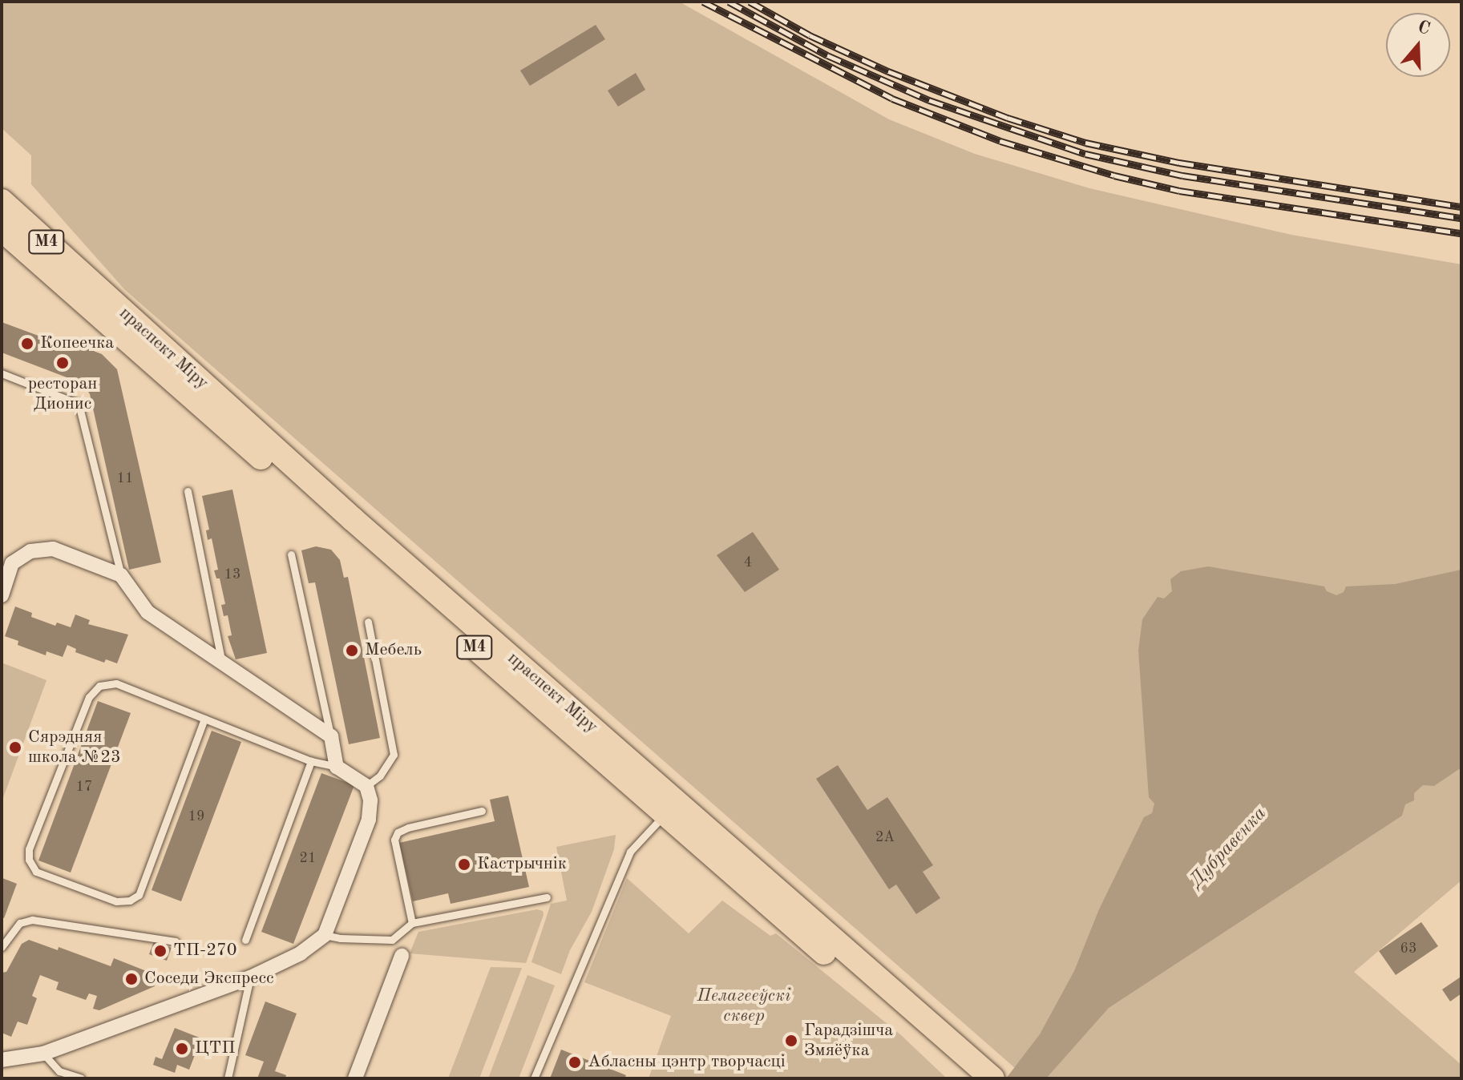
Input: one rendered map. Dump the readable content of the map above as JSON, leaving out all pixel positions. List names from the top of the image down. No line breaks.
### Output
{"streets":{"main road":["М4","праспект Міру"]},"water":["Дубравенка"],"parks":["Пелагееўскі сквер"],"places":["Копеечка","ресторан Дионис","Мебель","Сярэдняя школа №23","Кастрычнік","ТП-270","Соседи Экспресс","Гарадзішча Змяёўка","ЦТП","Абласны цэнтр творчасці"],"house_numbers":["11","4","13","17","19","2А","21","63"],"north":"top"}
